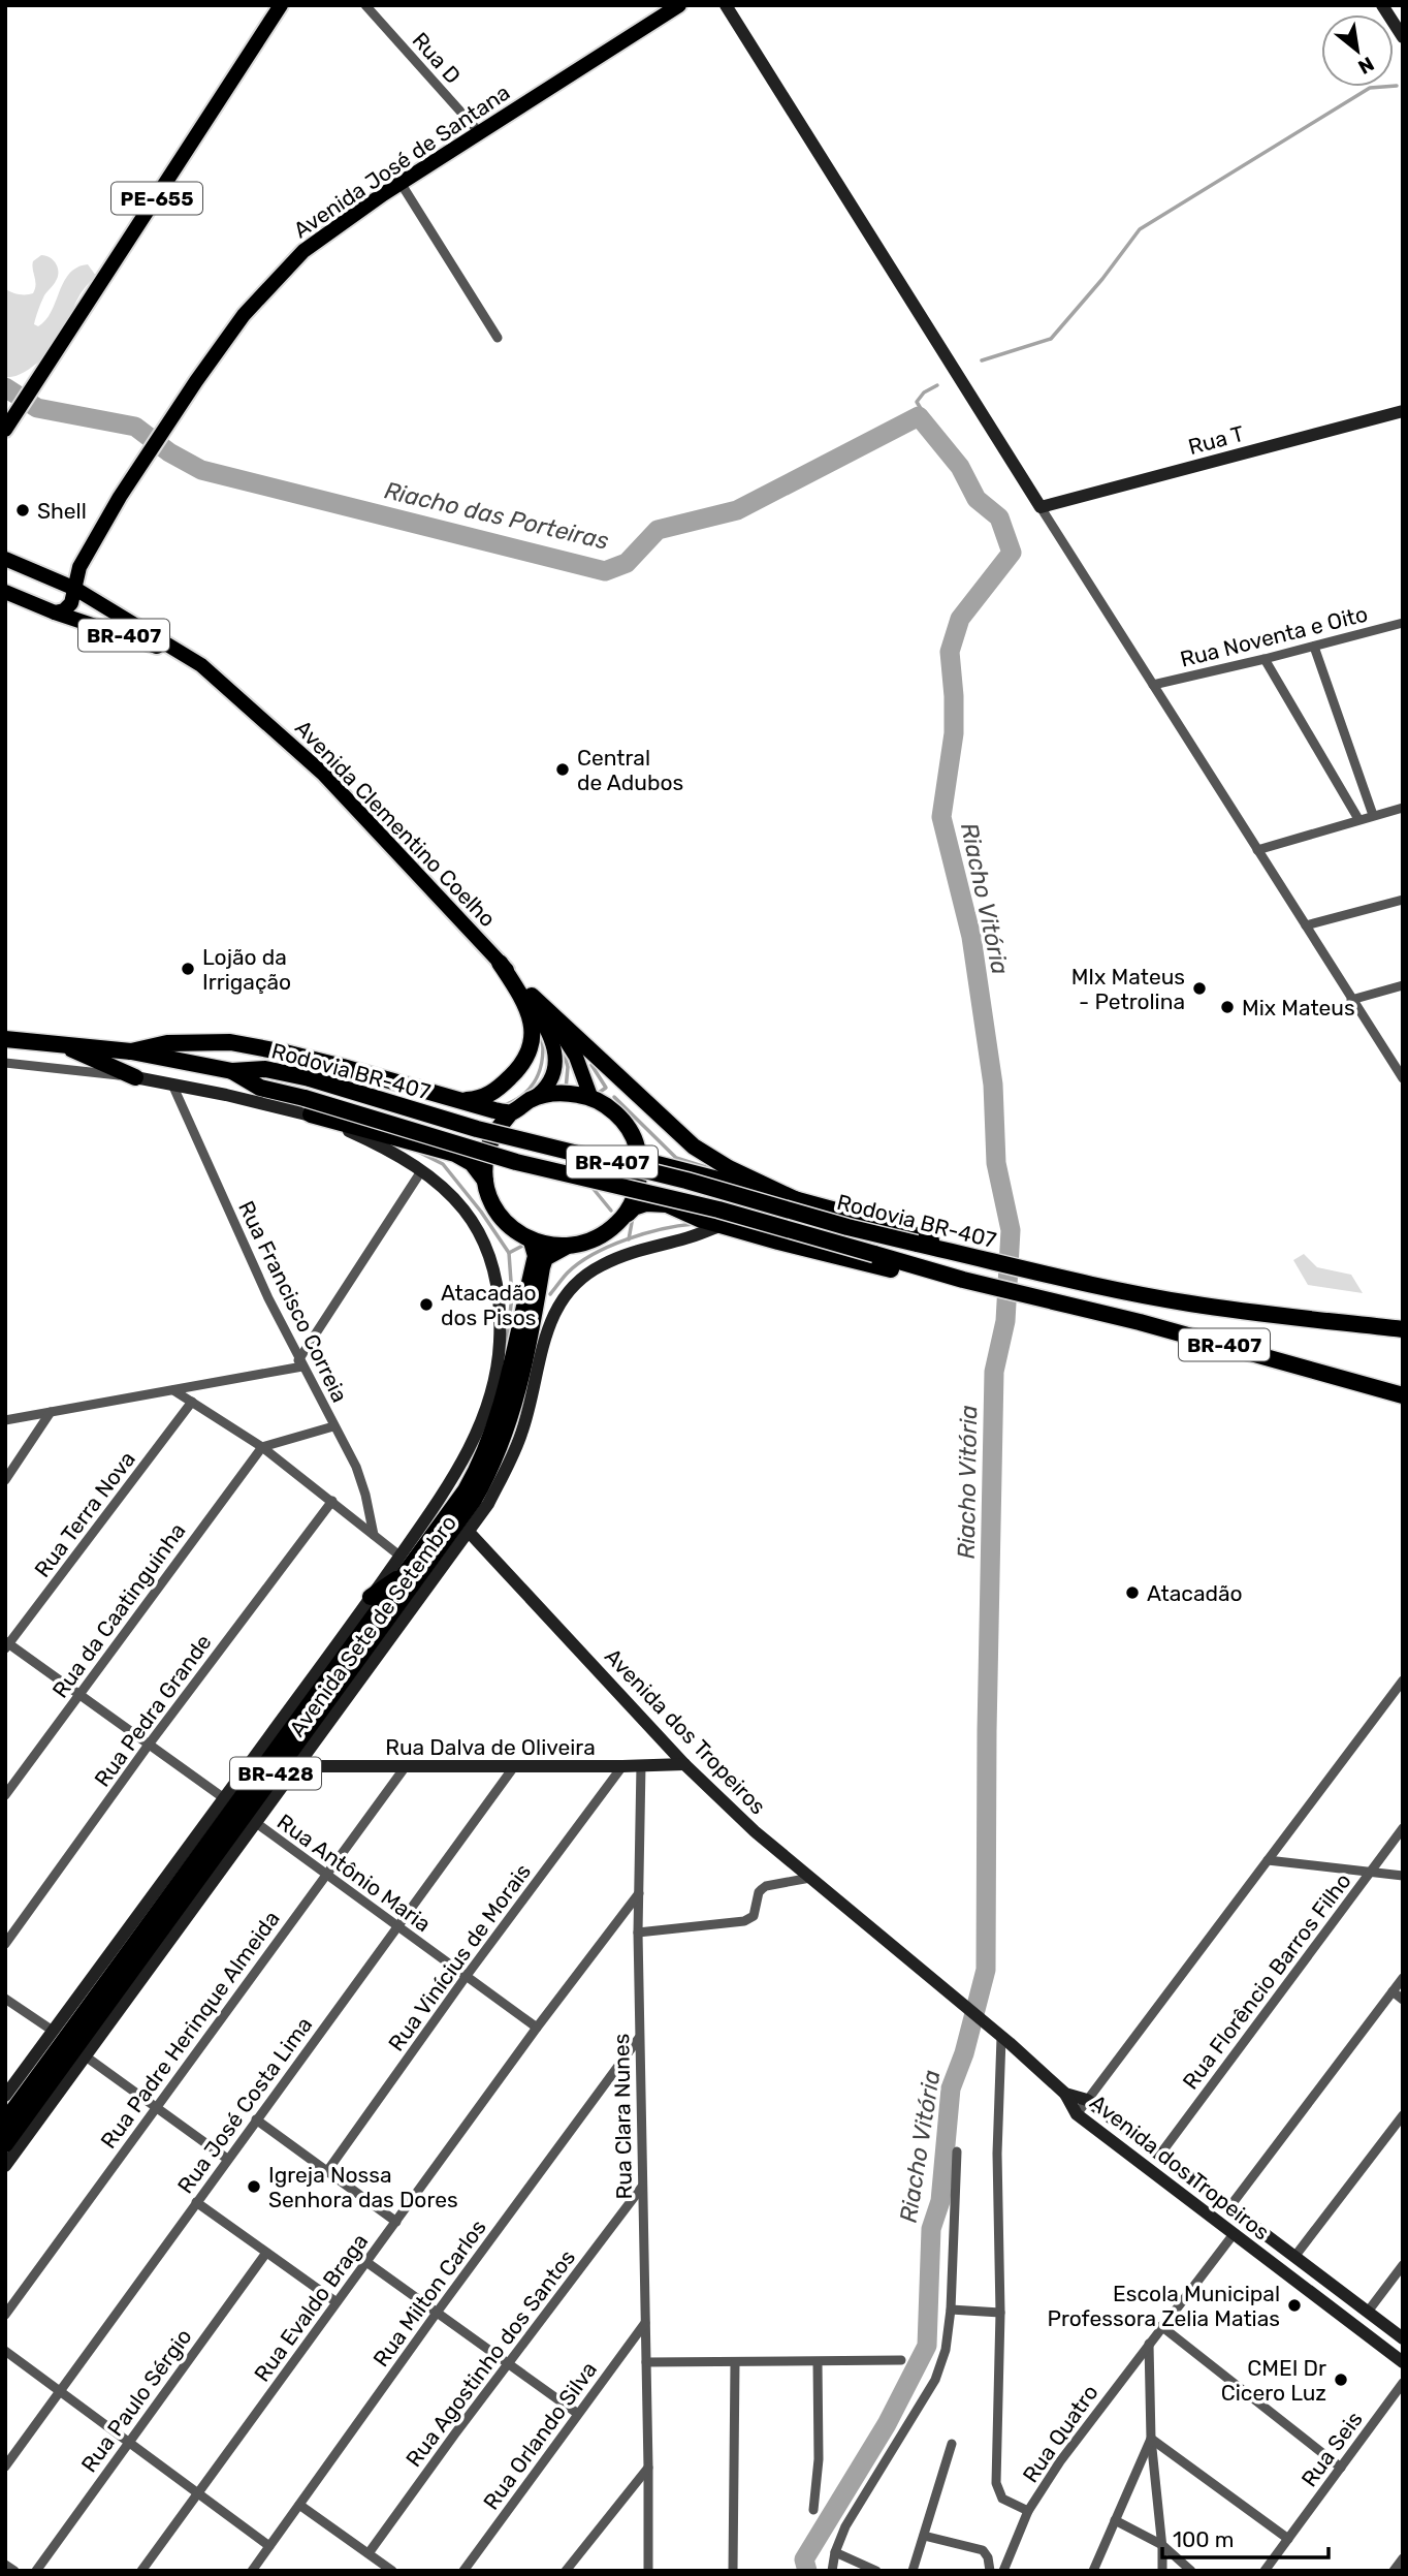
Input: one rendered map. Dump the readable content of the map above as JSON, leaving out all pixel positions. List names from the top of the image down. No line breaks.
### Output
{"streets":{"highway":["BR-407","Rodovia BR-407","Avenida Sete de Setembro","BR-428"],"main road":["Avenida José de Santana","PE-655","Rua T","Avenida Clementino Coelho","Avenida dos Tropeiros","Rua Dalva de Oliveira"],"street":["Rua D","Rua Noventa e Oito","Rua Francisco Correia","Rua Terra Nova","Rua da Caatinguinha","Rua Pedra Grande","Rua Antônio Maria","Rua Vinícius de Morais","Rua Florêncio Barros Filho","Rua Padre Herinque Almeida","Rua José Costa Lima","Rua Clara Nunes","Rua Milton Carlos","Rua Evaldo Braga","Rua Agostinho dos Santos","Rua Paulo Sérgio","Rua Quatro","Rua Orlando Silva","Rua Seis"]},"crossings":[["Rua D","Avenida José de Santana"],["Avenida José de Santana","Avenida Clementino Coelho"],["BR-407","Avenida Clementino Coelho"],["BR-407","Rodovia BR-407"],["BR-407","Avenida Sete de Setembro"],["Avenida Clementino Coelho","Avenida Sete de Setembro"],["Rua Francisco Correia","Avenida Sete de Setembro"],["Avenida Sete de Setembro","Avenida dos Tropeiros"],["Avenida Sete de Setembro","Rua Dalva de Oliveira"],["Avenida Sete de Setembro","Rua Antônio Maria"],["Avenida dos Tropeiros","Rua Dalva de Oliveira"],["Avenida dos Tropeiros","Rua Florêncio Barros Filho"],["Avenida dos Tropeiros","Rua Quatro"],["Rua Dalva de Oliveira","Rua Vinícius de Morais"],["Rua Dalva de Oliveira","Rua Padre Herinque Almeida"],["Rua Dalva de Oliveira","Rua José Costa Lima"],["Rua Dalva de Oliveira","Rua Clara Nunes"],["Rua Antônio Maria","Rua Vinícius de Morais"],["Rua Antônio Maria","Rua Padre Herinque Almeida"],["Rua Antônio Maria","Rua José Costa Lima"],["Rua Antônio Maria","Rua Evaldo Braga"],["Rua Clara Nunes","Rua Milton Carlos"],["Rua Clara Nunes","Rua Evaldo Braga"],["Rua Clara Nunes","Rua Agostinho dos Santos"],["Rua Clara Nunes","Rua Orlando Silva"]],"water":["Riacho das Porteiras","Riacho Vitória"],"places":["Shell","Central de Adubos","Lojão da Irrigação","MIx Mateus - Petrolina","Mix Mateus","Atacadão dos Pisos","Atacadão","Igreja Nossa Senhora das Dores","Escola Municipal Professora Zelia Matias","CMEI Dr Cicero Luz"],"scale_bar":"100 m","north":"bottom right"}
